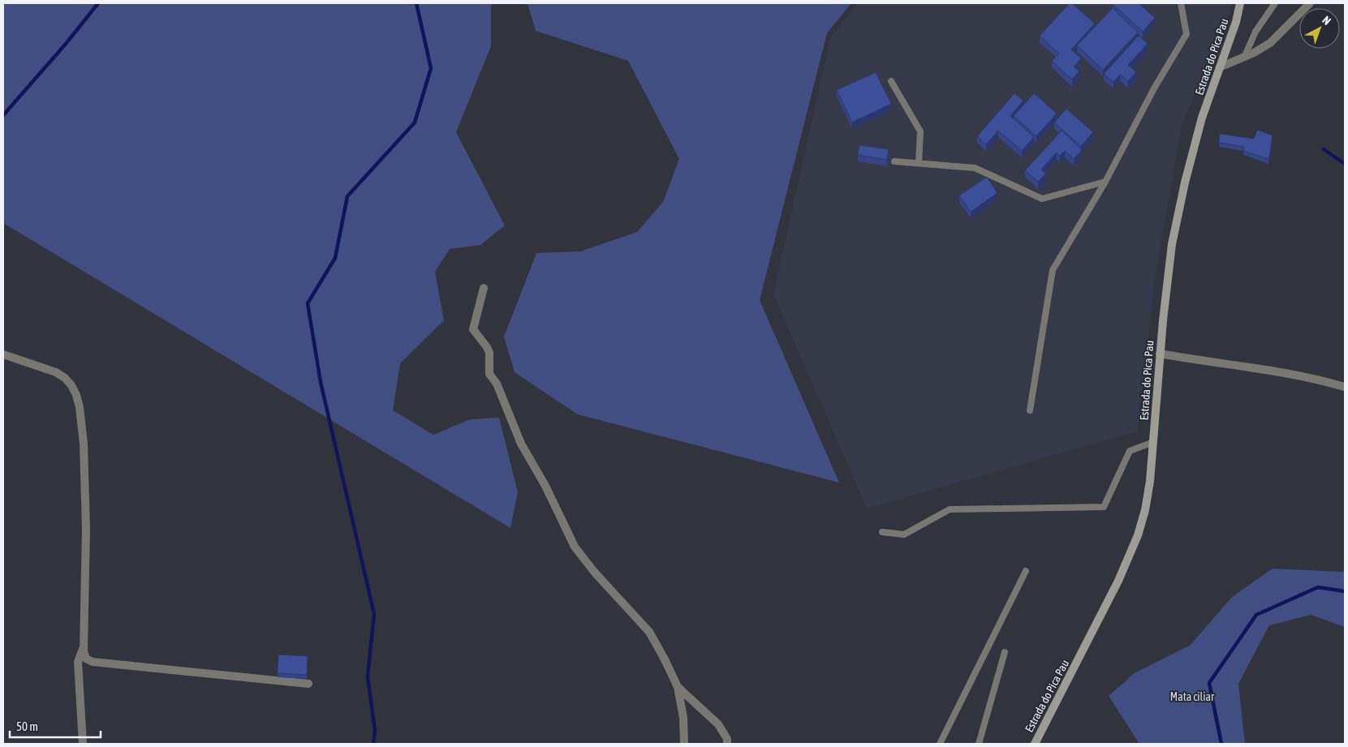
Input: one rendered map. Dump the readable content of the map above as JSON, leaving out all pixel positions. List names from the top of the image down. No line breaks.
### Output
{"streets":{"main road":["Estrada do Pica Pau"]},"parks":["Mata ciliar"],"scale_bar":"50 m","north":"top right"}
